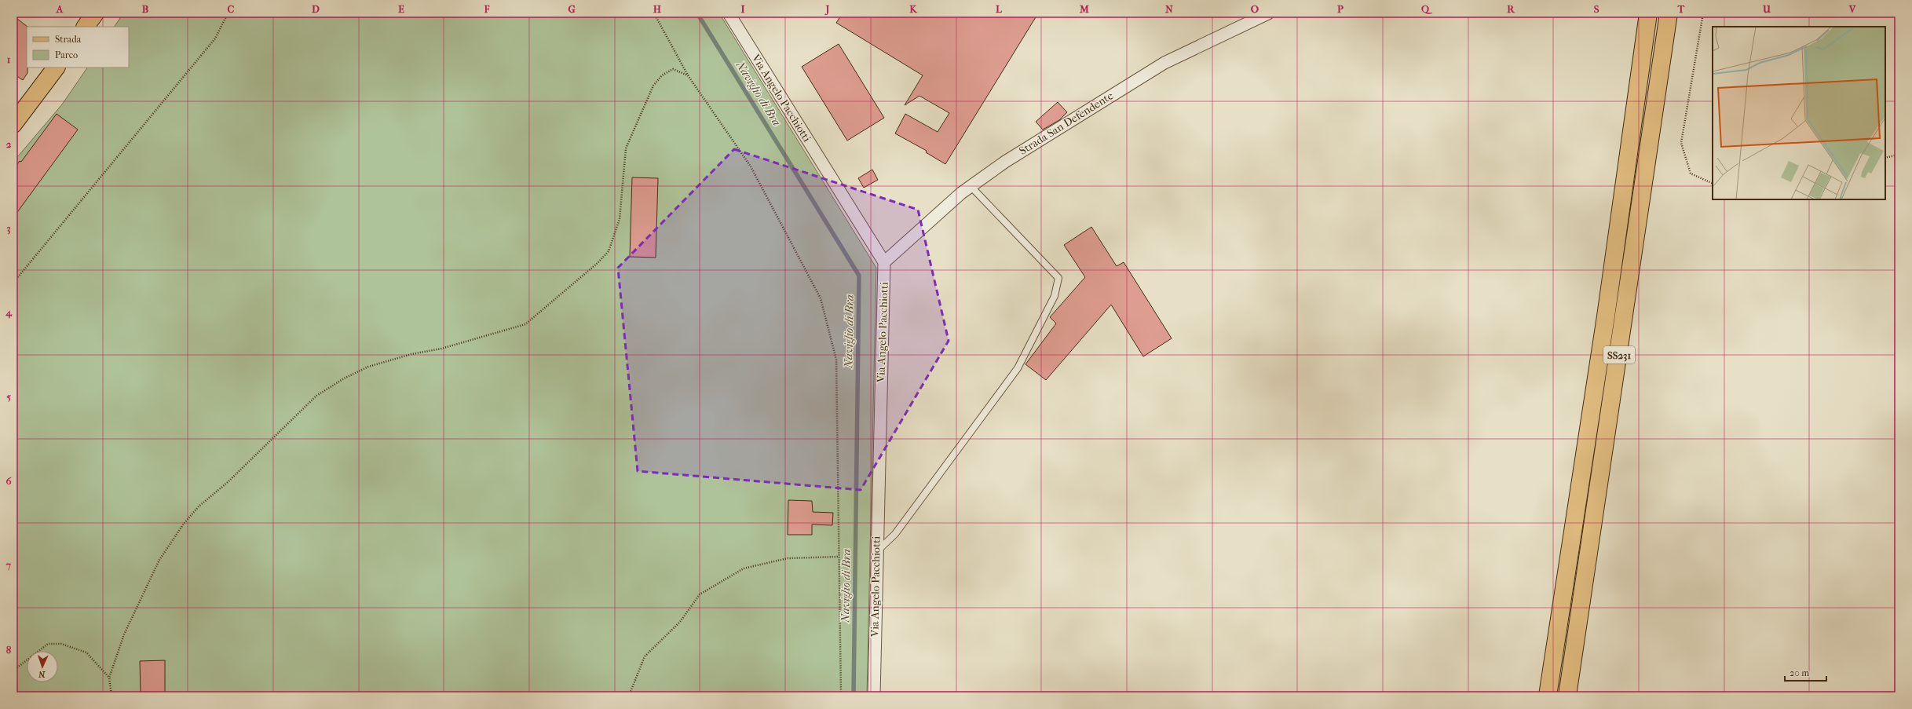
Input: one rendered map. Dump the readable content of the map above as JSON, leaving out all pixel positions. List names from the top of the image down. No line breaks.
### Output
{"streets":{"main road":["SS231"],"street":["Via Angelo Pacchiotti","Strada San Defendente"]},"crossings":[["Via Angelo Pacchiotti","Strada San Defendente"]],"water":["Naviglio di Bra"],"legend":["Strada","Parco"],"scale_bar":"20 m","north":"bottom","grid":{"columns":["A","B","C","D","E","F","G","H","I","J","K","L","M","N","O","P","Q","R","S","T","U","V"],"rows":["1","2","3","4","5","6","7","8"]}}
